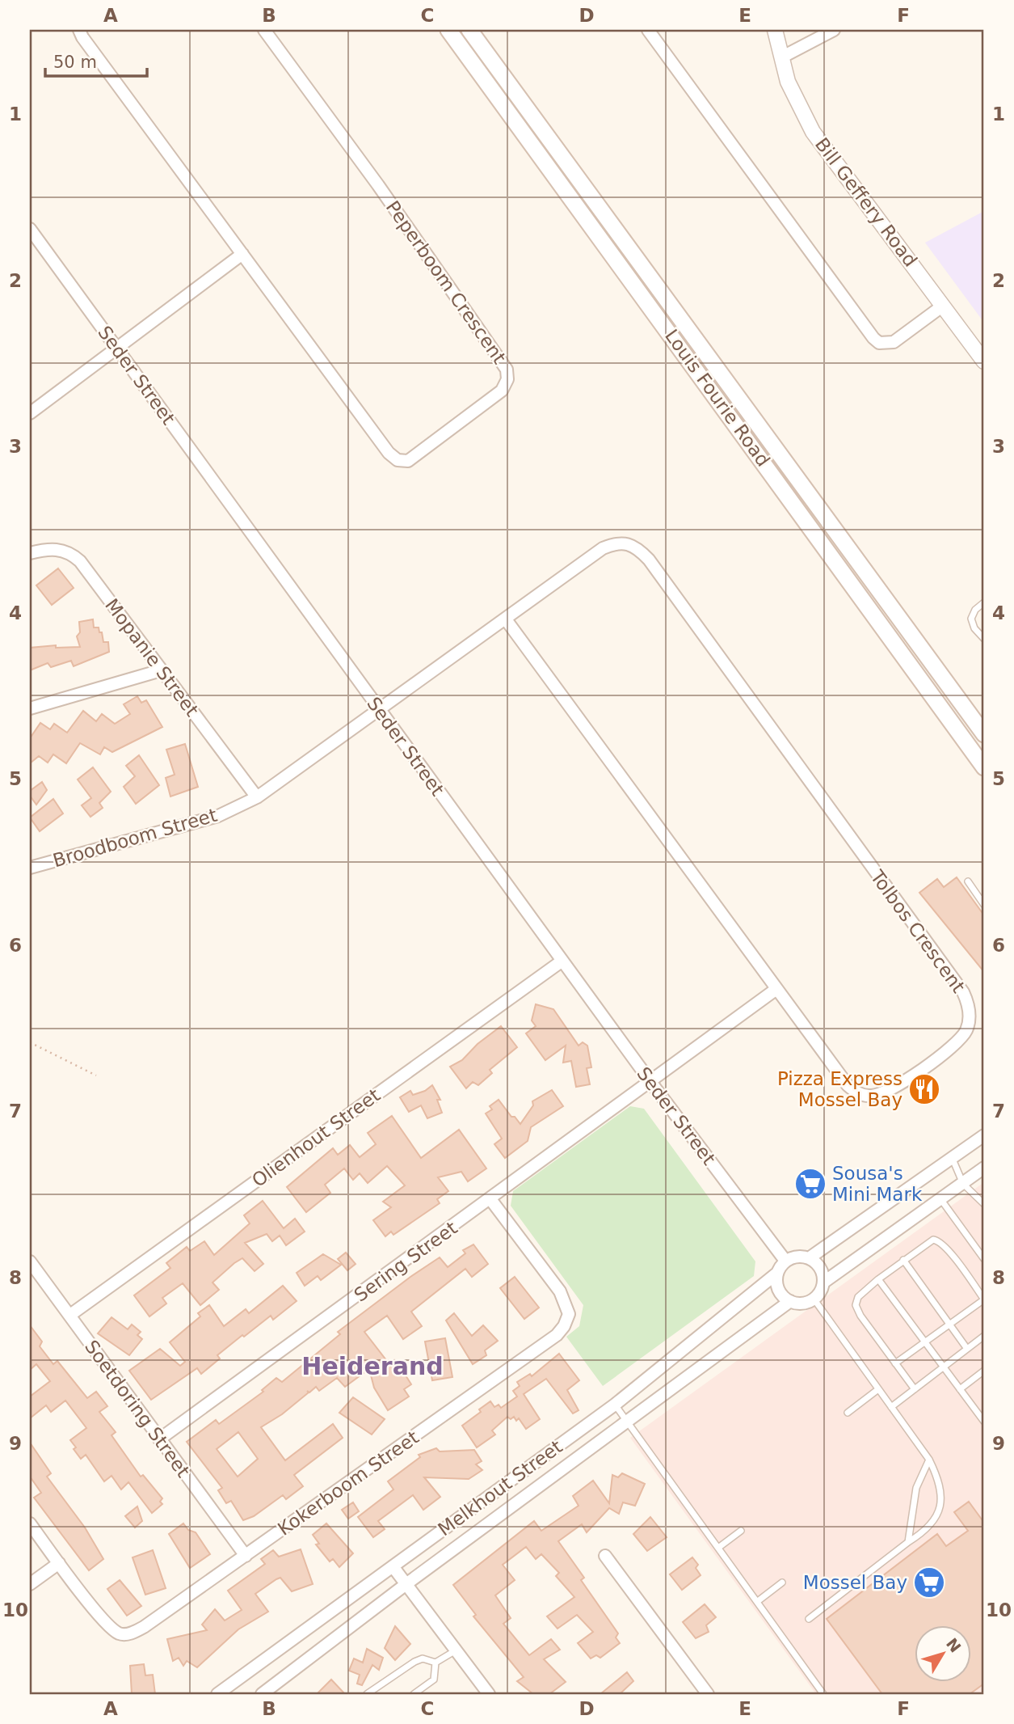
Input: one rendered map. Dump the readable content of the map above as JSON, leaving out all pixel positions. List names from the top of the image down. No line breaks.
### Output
{"streets":{"main road":["Louis Fourie Road"],"street":["Bill Geffery Road","Peperboom Crescent","Seder Street","Mopanie Street","Broodboom Street","Tolbos Crescent","Olienhout Street","Sering Street","Soetdoring Street","Kokerboom Street","Melkhout Street"]},"crossings":[["Seder Street","Broodboom Street"],["Seder Street","Tolbos Crescent"],["Seder Street","Olienhout Street"],["Seder Street","Sering Street"],["Seder Street","Melkhout Street"],["Mopanie Street","Broodboom Street"],["Broodboom Street","Tolbos Crescent"],["Tolbos Crescent","Sering Street"],["Olienhout Street","Soetdoring Street"],["Sering Street","Soetdoring Street"],["Sering Street","Kokerboom Street"],["Soetdoring Street","Kokerboom Street"]],"districts":["Heiderand"],"places":{"restaurant":["Pizza Express Mossel Bay"],"supermarket":["Sousa's Mini Mark","Mossel Bay"]},"scale_bar":"50 m","north":"top right","grid":{"columns":["A","B","C","D","E","F"],"rows":["1","2","3","4","5","6","7","8","9","10"]}}
